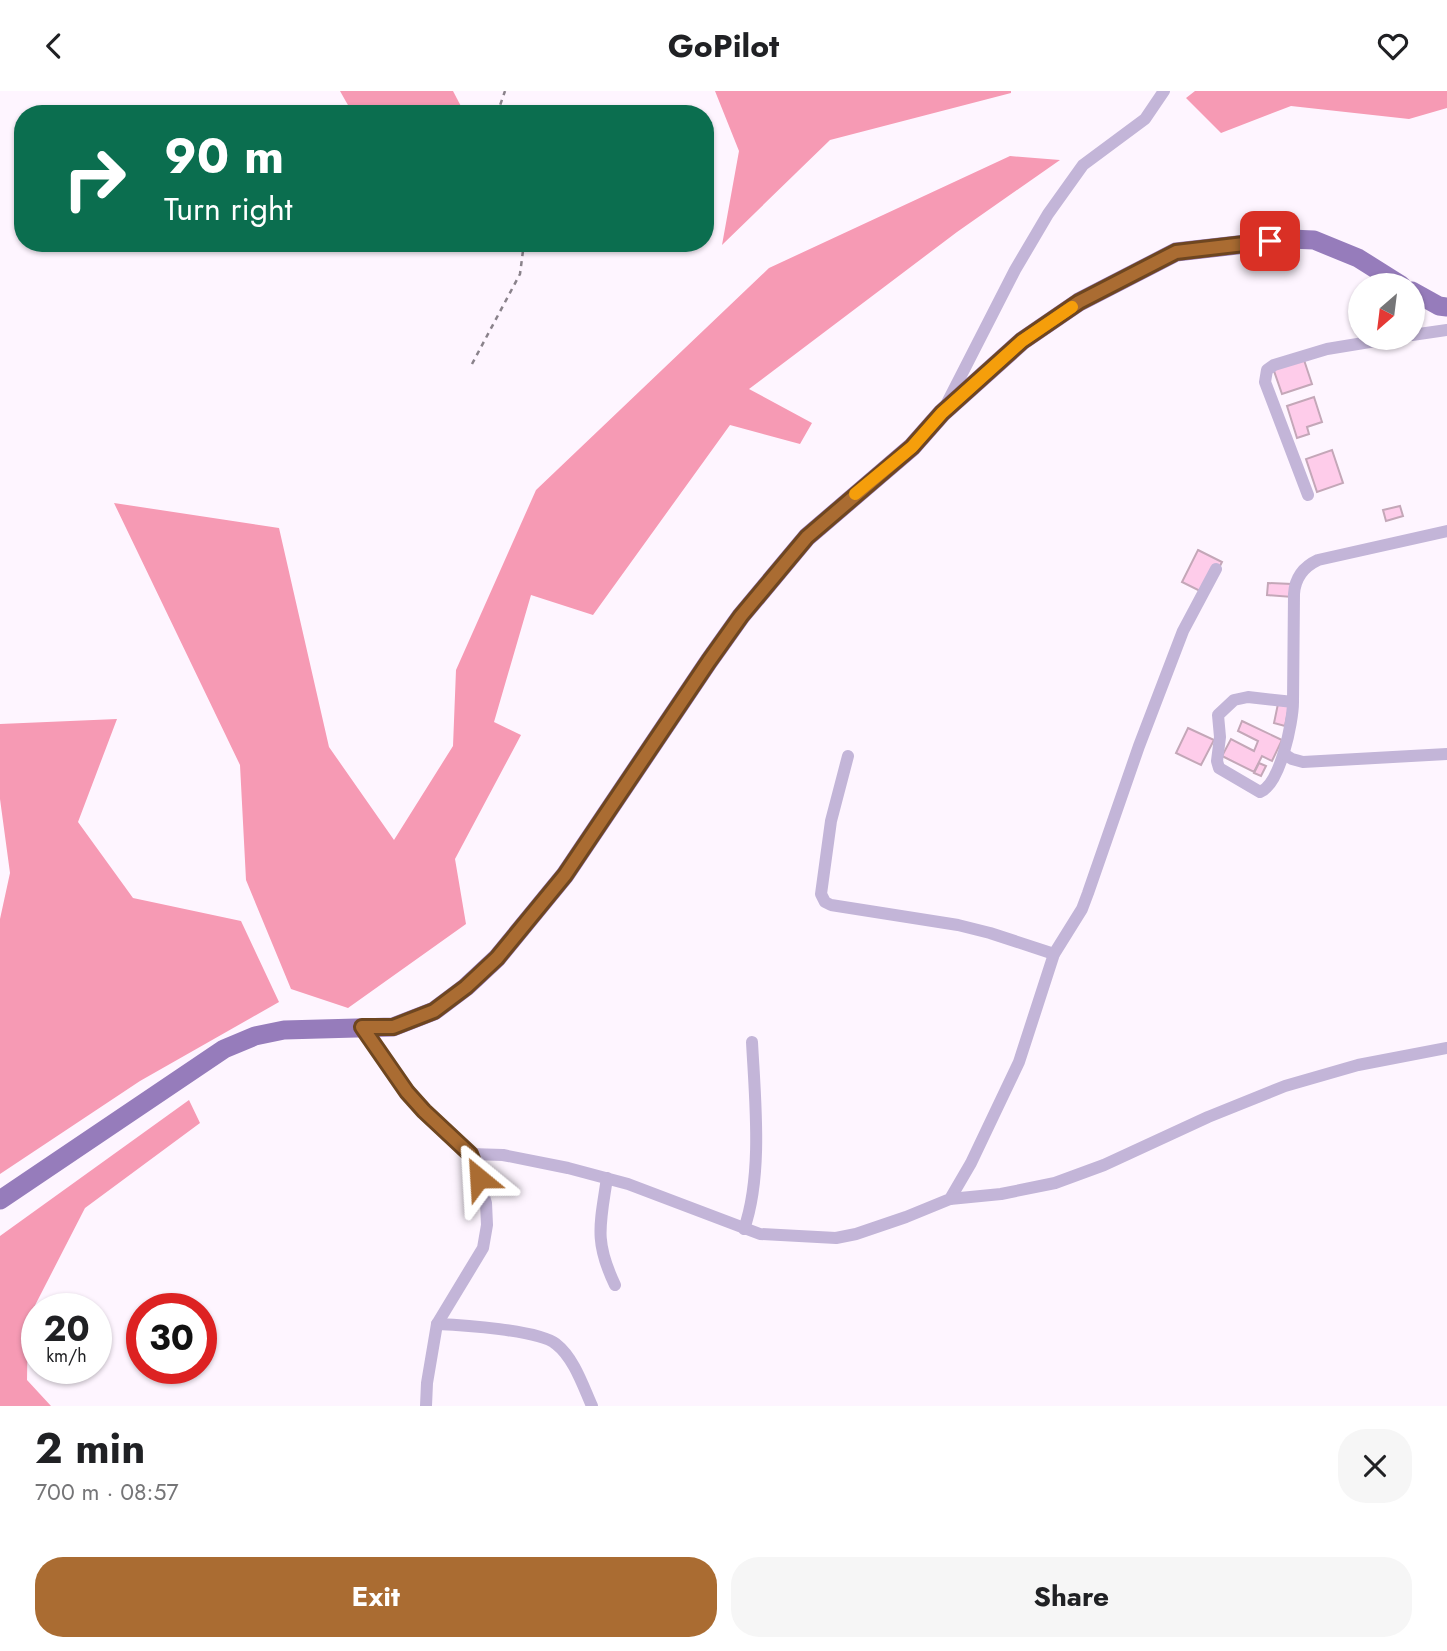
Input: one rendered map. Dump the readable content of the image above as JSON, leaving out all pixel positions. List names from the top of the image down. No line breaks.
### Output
{"north":"bottom left","page":{"header":"GoPilot","turn":["90 m","Turn right"],"speed":"20 km/h","limit":"30","heading":["2 min","700 m · 08:57"],"buttons":["Exit","Share"]}}
